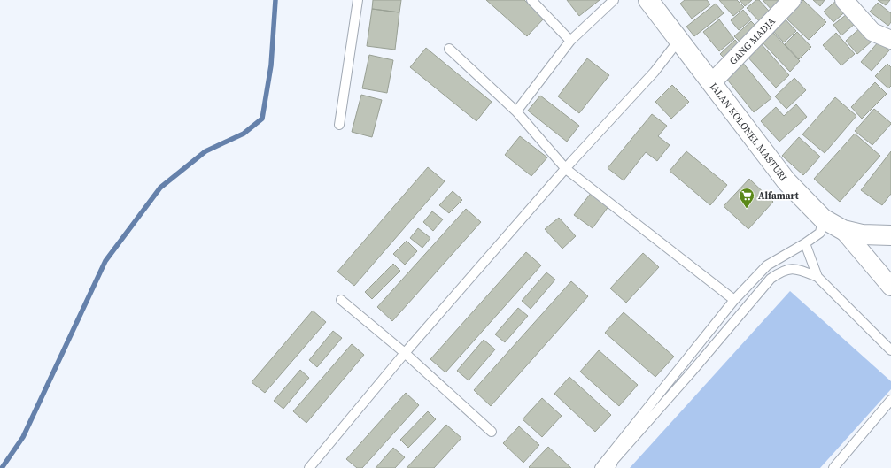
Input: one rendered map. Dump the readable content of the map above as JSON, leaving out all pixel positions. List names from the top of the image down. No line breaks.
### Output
{"streets":{"main road":["JALAN KOLONEL MASTURI"],"street":["GANG MADJA"]},"crossings":[["GANG MADJA","JALAN KOLONEL MASTURI"]],"places":{"supermarket":["Alfamart"]}}
